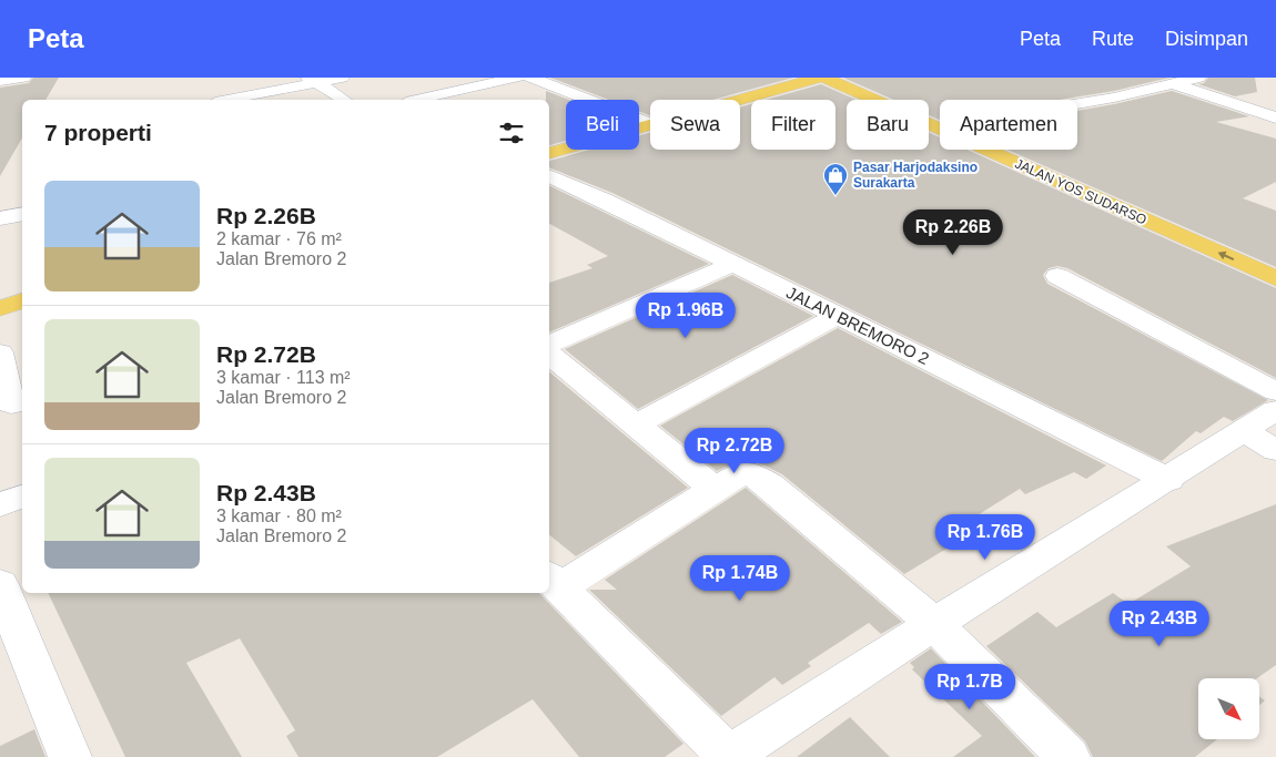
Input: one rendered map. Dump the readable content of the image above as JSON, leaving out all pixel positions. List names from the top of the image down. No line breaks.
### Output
{"streets":{"main road":["JALAN YOS SUDARSO"],"street":["JALAN BREMORO 2"]},"places":{"shop":["Pasar Harjodaksino Surakarta"]},"north":"bottom right","page":{"header":"Peta","nav":["Peta","Rute","Disimpan"],"chip":["Beli","Sewa","Filter","Baru","Apartemen"],"heading":"7 properti","list":[{"name":"Rp 2.26B","note":"2 kamar · 76 m² · Jalan Bremoro 2"},{"name":"Rp 2.72B","note":"3 kamar · 113 m² · Jalan Bremoro 2"},{"name":"Rp 2.43B","note":"3 kamar · 80 m² · Jalan Bremoro 2"}],"price":["Rp 2.26B","Rp 1.96B","Rp 2.72B","Rp 1.76B","Rp 1.74B","Rp 2.43B","Rp 1.7B"]}}
